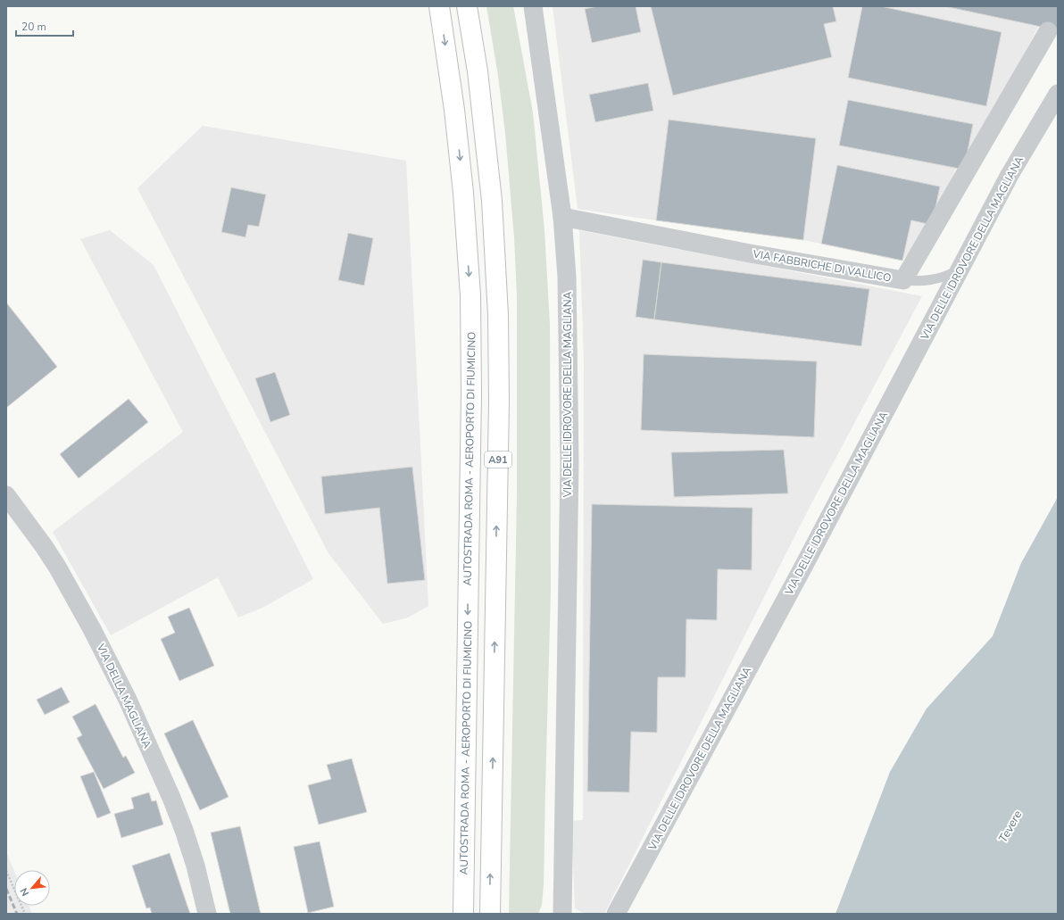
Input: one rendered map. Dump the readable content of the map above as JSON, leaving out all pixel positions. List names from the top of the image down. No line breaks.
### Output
{"streets":{"highway":["AUTOSTRADA ROMA - AEROPORTO DI FIUMICINO","A91"],"street":["VIA DELLE IDROVORE DELLA MAGLIANA","VIA FABBRICHE DI VALLICO","VIA DELLA MAGLIANA"]},"crossings":[["VIA DELLE IDROVORE DELLA MAGLIANA","VIA FABBRICHE DI VALLICO"]],"water":["Tevere"],"scale_bar":"20 m","north":"bottom left"}
